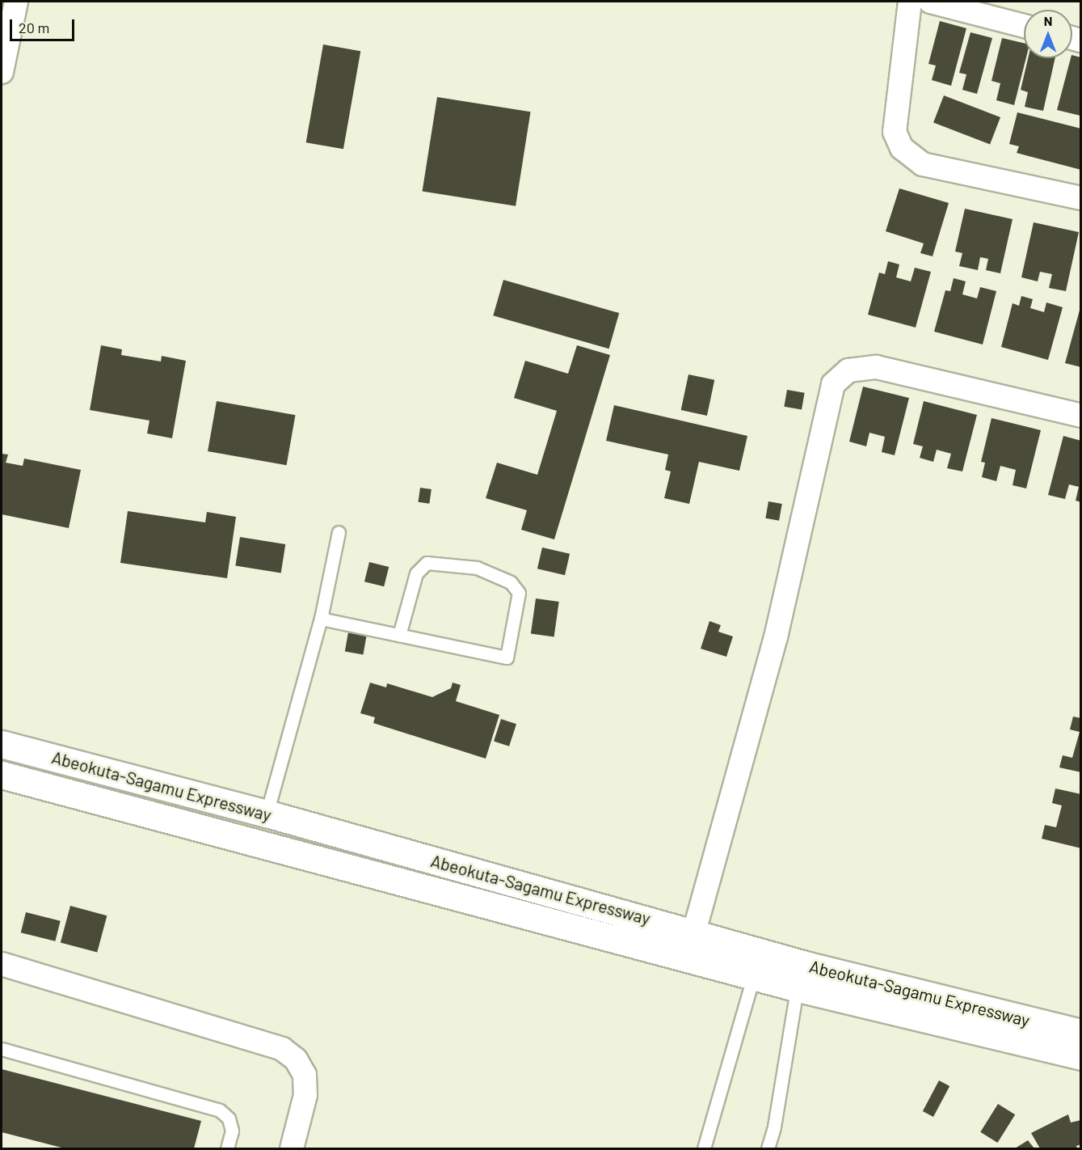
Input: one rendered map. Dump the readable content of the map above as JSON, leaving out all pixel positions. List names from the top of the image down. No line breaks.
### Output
{"streets":{"highway":["Abeokuta-Sagamu Expressway"]},"scale_bar":"20 m","north":"top"}
